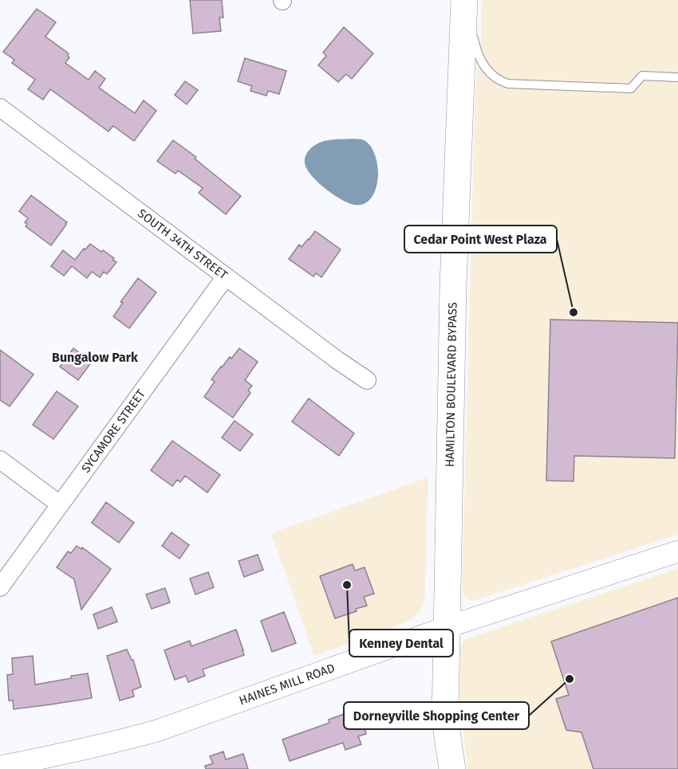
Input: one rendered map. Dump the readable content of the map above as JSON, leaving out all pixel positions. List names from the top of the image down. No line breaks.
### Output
{"streets":{"main road":["HAMILTON BOULEVARD BYPASS"],"street":["SOUTH 34TH STREET","SYCAMORE STREET","HAINES MILL ROAD"]},"crossings":[["SOUTH 34TH STREET","SYCAMORE STREET"],["HAMILTON BOULEVARD BYPASS","HAINES MILL ROAD"]],"districts":["Bungalow Park"],"places":["Cedar Point West Plaza","Kenney Dental","Dorneyville Shopping Center"]}
